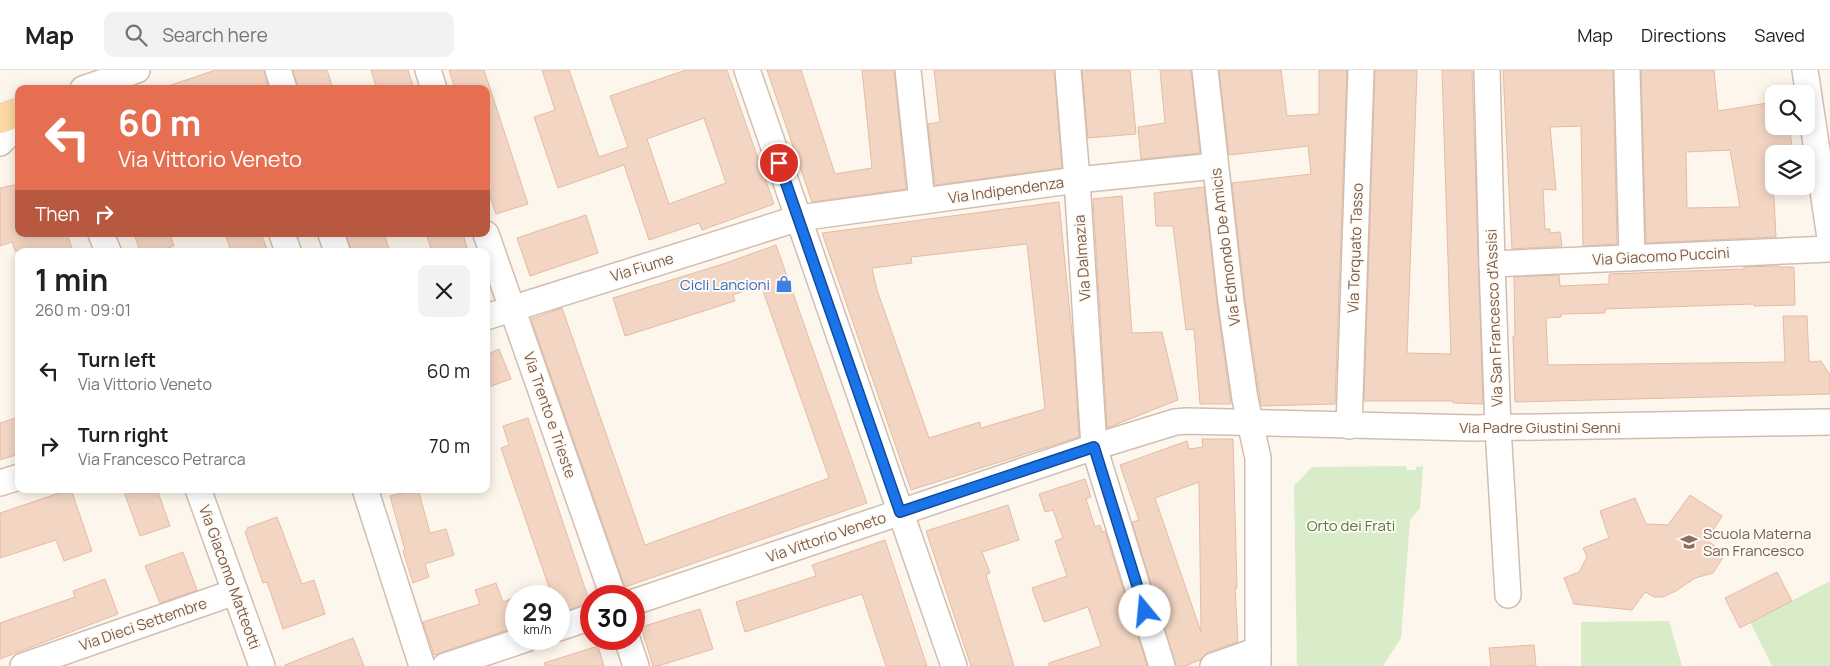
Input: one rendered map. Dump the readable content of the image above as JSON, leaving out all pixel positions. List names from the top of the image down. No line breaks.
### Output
{"streets":{"street":["Via Indipendenza","Via Edmondo De Amicis","Via Torquato Tasso","Via Giacomo Puccini","Via Dalmazia","Via Fiume","Via San Francesco d'Assisi","Via Trento e Trieste","Via Padre Giustini Senni","Via Vittorio Veneto","Via Giacomo Matteotti","Via Dieci Settembre"]},"crossings":[["Via Indipendenza","Via Edmondo De Amicis"],["Via Indipendenza","Via Dalmazia"],["Via Indipendenza","Via Fiume"],["Via Edmondo De Amicis","Via Padre Giustini Senni"],["Via Edmondo De Amicis","Via Vittorio Veneto"],["Via Torquato Tasso","Via Padre Giustini Senni"],["Via Giacomo Puccini","Via San Francesco d'Assisi"],["Via Dalmazia","Via Vittorio Veneto"],["Via Fiume","Via Trento e Trieste"],["Via San Francesco d'Assisi","Via Padre Giustini Senni"],["Via Padre Giustini Senni","Via Vittorio Veneto"],["Via Giacomo Matteotti","Via Dieci Settembre"]],"parks":["Orto dei Frati"],"places":{"shop":["Cicli Lancioni"],"school or university":["Scuola Materna San Francesco"]},"page":{"header":"Map","search":"Search here","nav":["Map","Directions","Saved"],"turn":["60 m","Via Vittorio Veneto"],"then":"Then","heading":["1 min","260 m · 09:01"],"list":[{"name":"Turn left","note":"Via Vittorio Veneto","value":"60 m"},{"name":"Turn right","note":"Via Francesco Petrarca","value":"70 m"}],"speed":"29 km/h","limit":"30"}}
